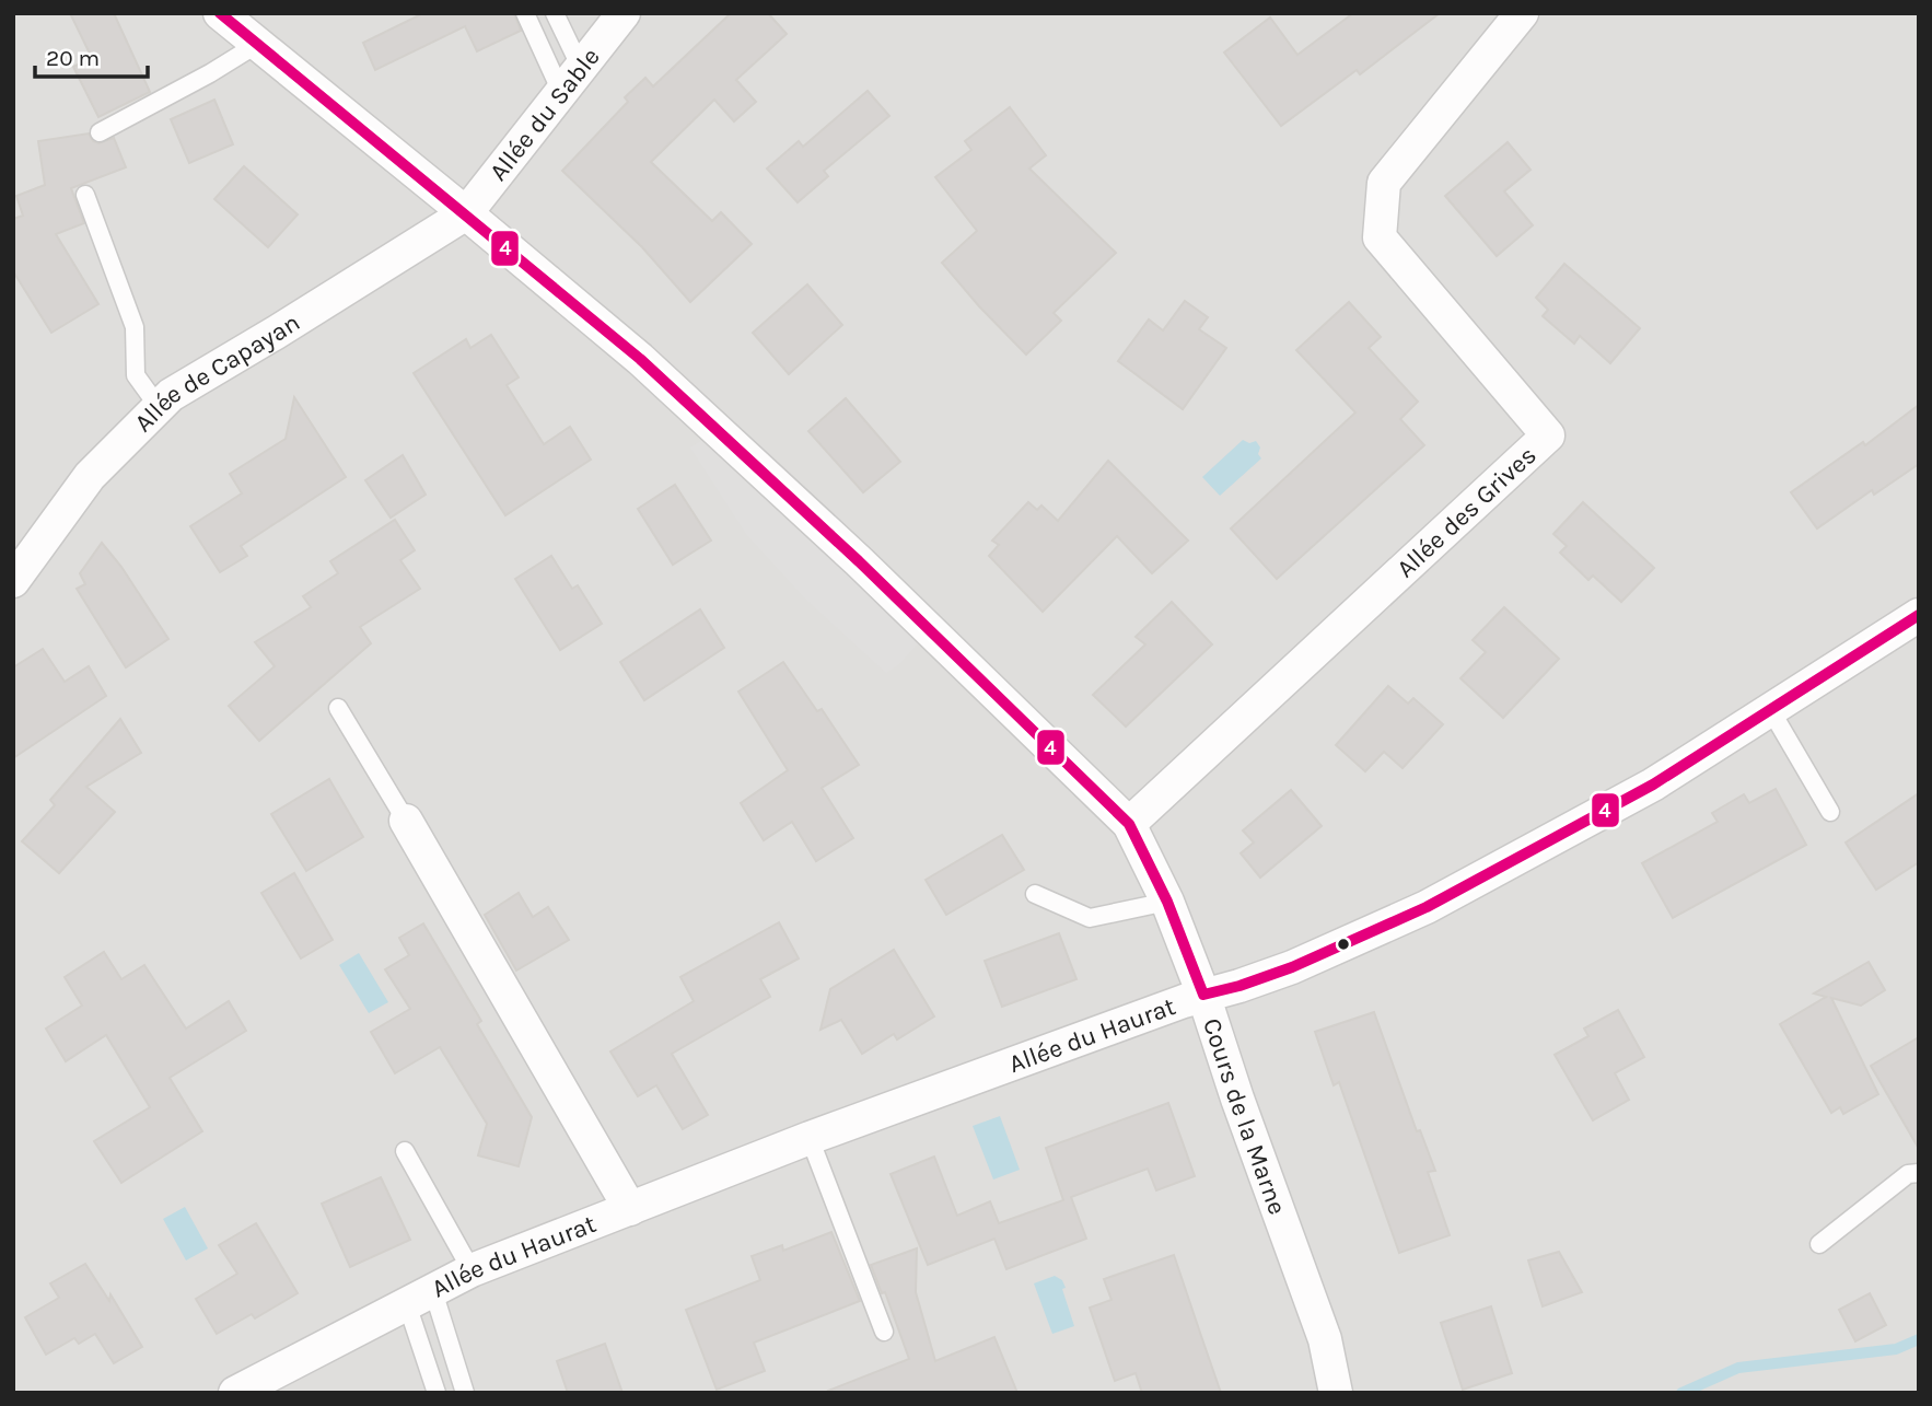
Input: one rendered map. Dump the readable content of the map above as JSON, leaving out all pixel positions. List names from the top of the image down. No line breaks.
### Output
{"streets":{"street":["Allée du Sable","Allée de Capayan","Allée des Grives","Allée du Haurat","Cours de la Marne"]},"crossings":[["Allée du Sable","Allée de Capayan"],["Allée du Sable","Cours de la Marne"],["Allée de Capayan","Cours de la Marne"],["Allée des Grives","Cours de la Marne"],["Allée du Haurat","Cours de la Marne"]],"lines":["transit line 4"],"scale_bar":"20 m"}
